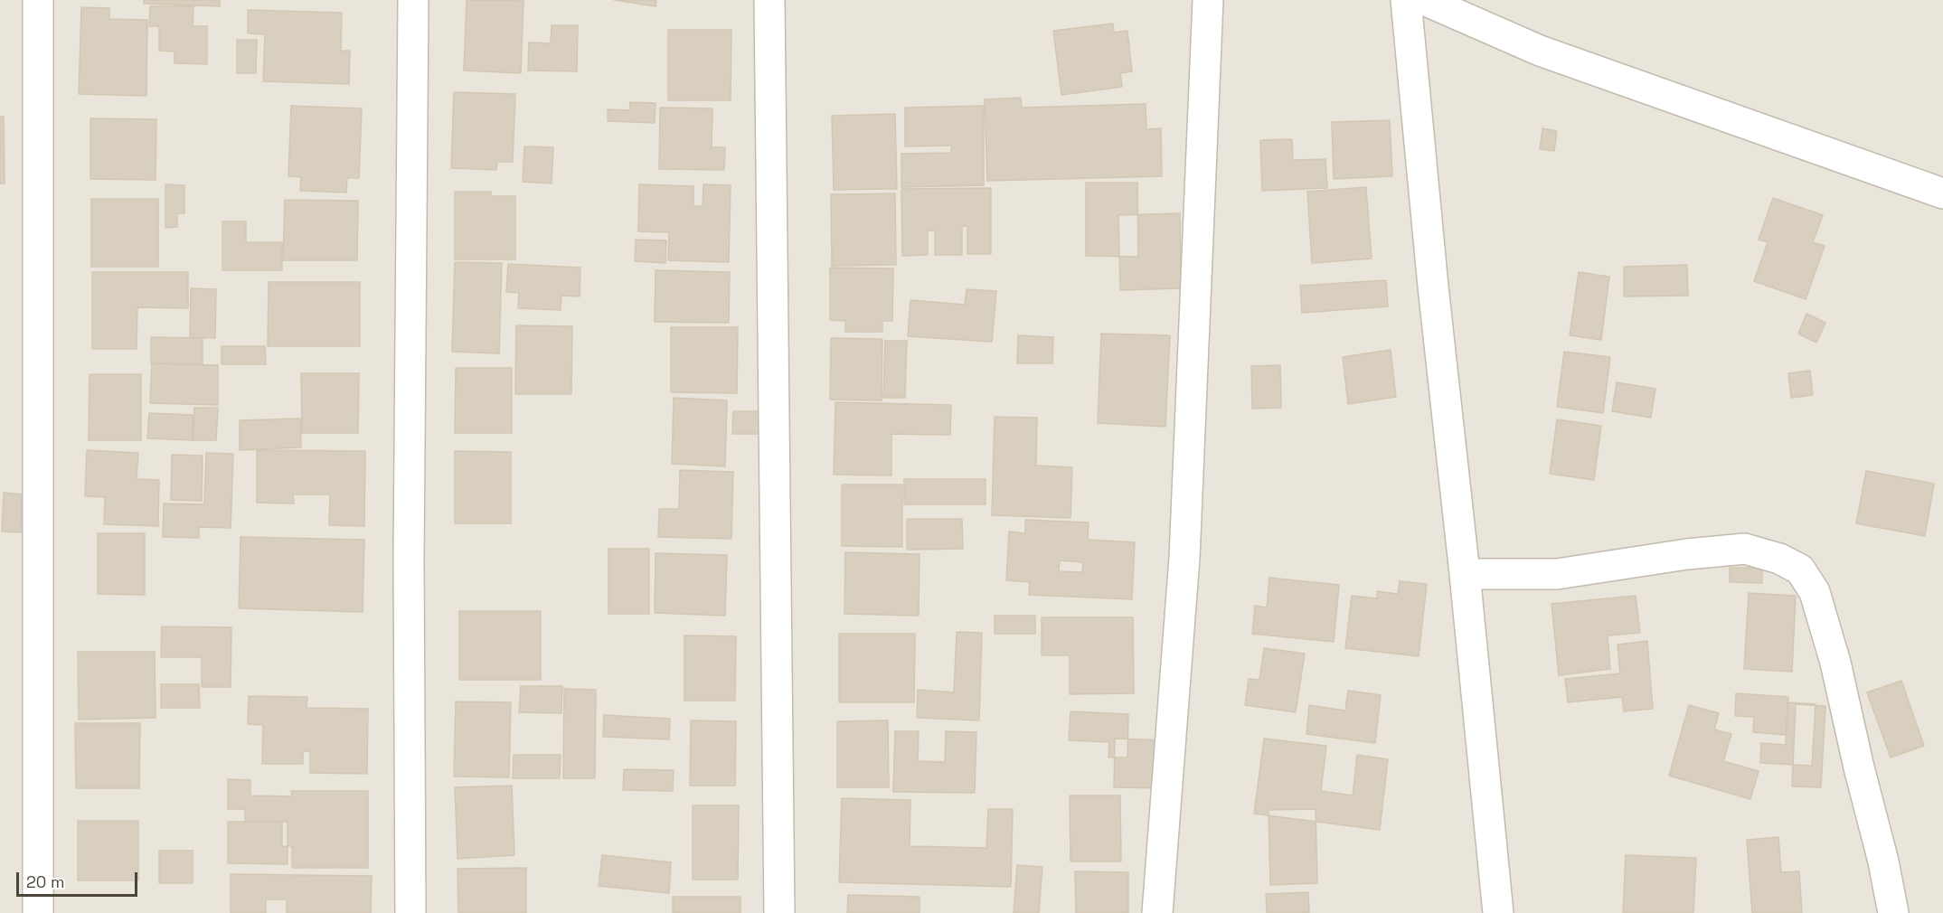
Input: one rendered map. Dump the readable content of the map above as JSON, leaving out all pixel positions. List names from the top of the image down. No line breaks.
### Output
{"scale_bar":"20 m"}
